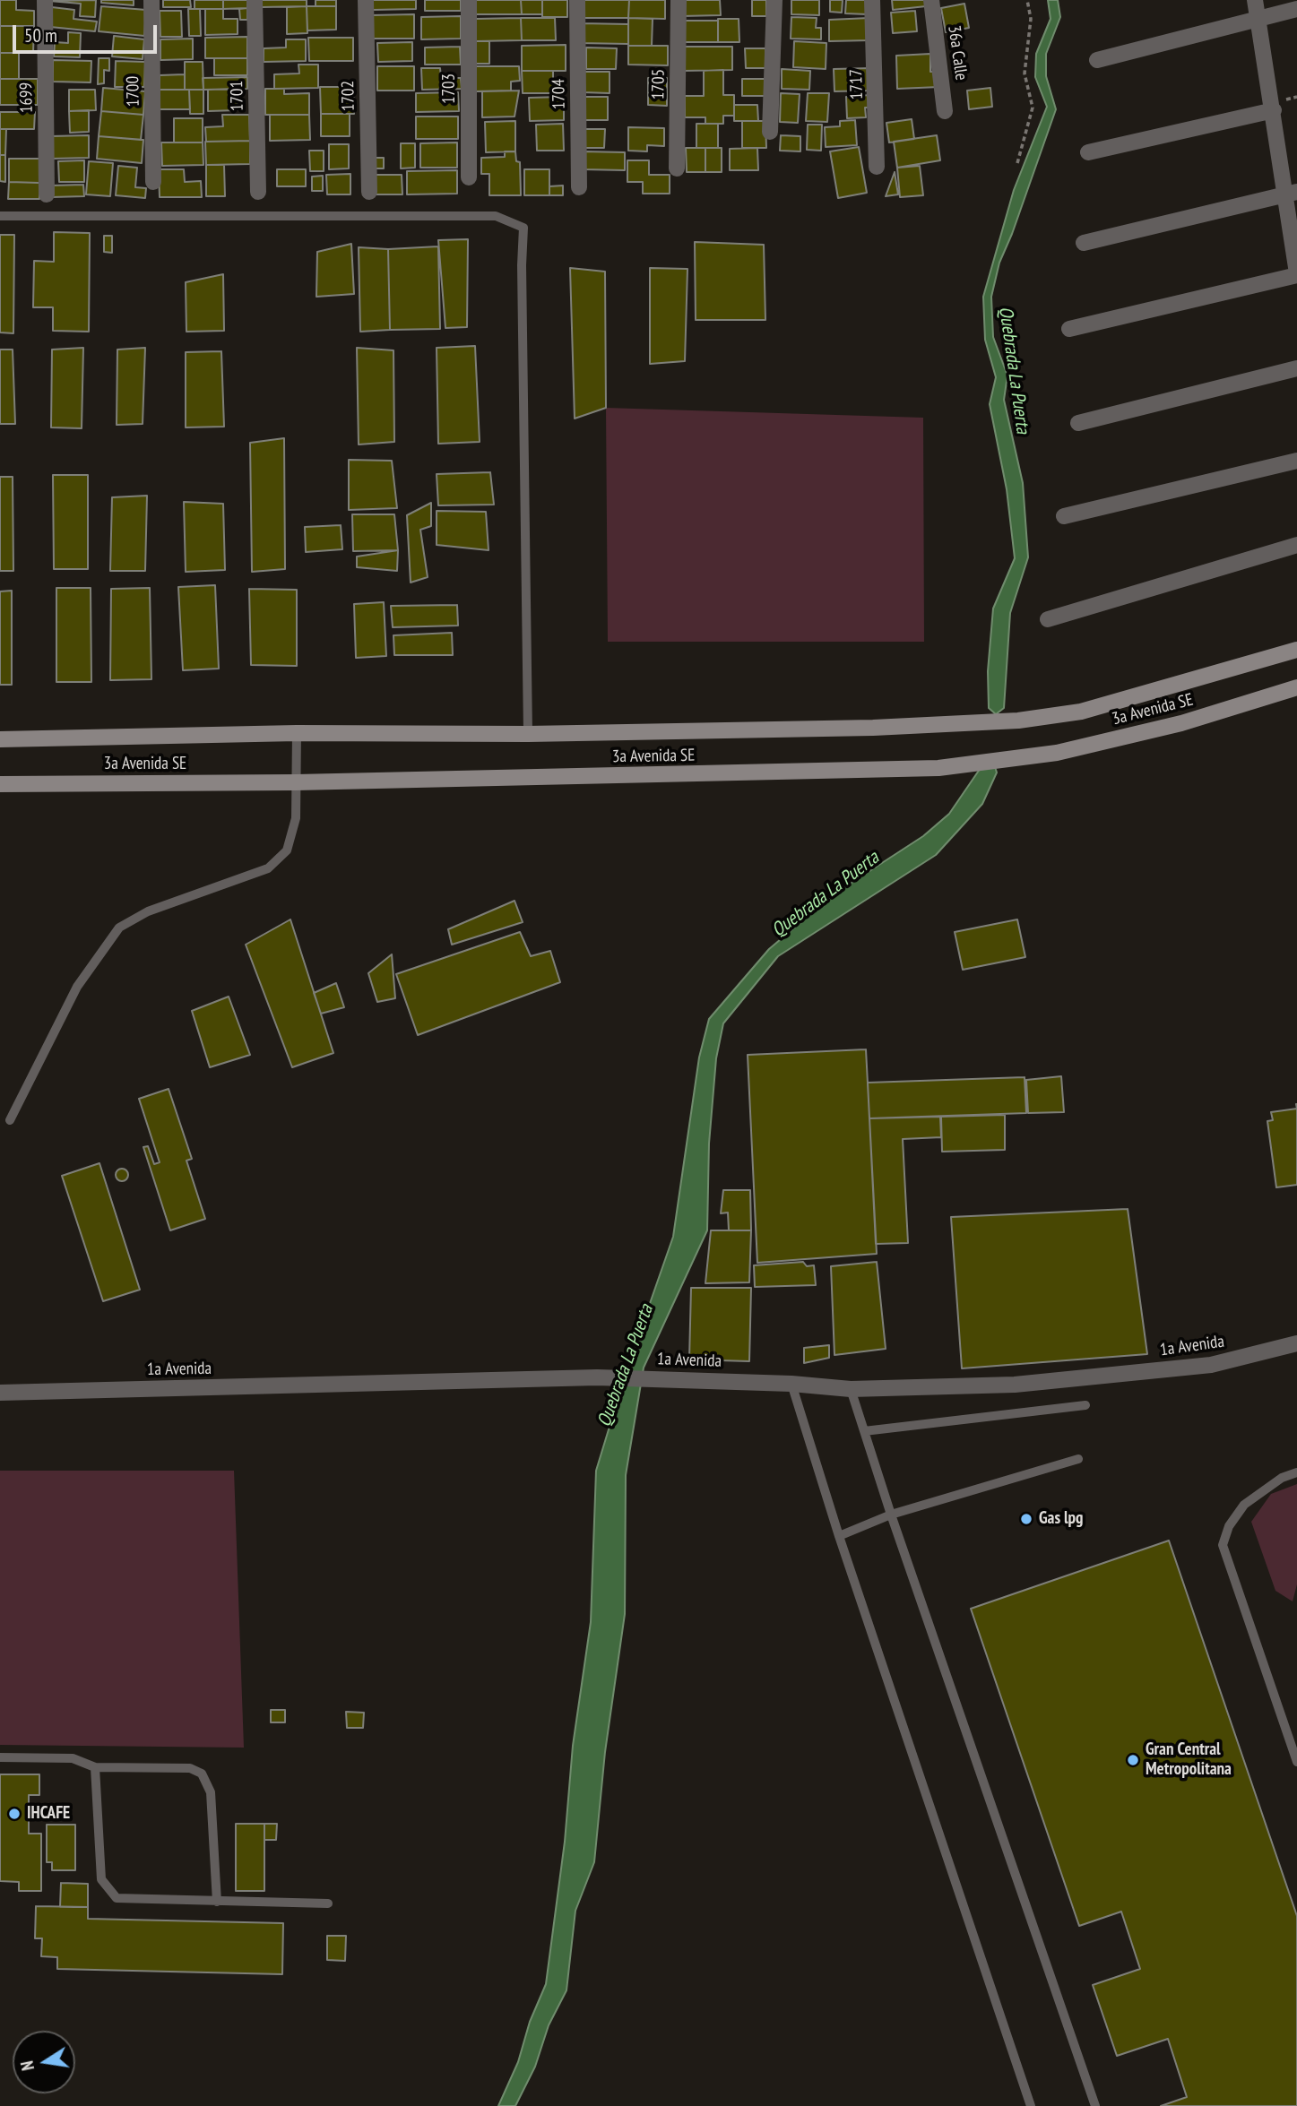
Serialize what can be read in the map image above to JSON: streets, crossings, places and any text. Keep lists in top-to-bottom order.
{
  "streets": {
    "street": [
      "36a Calle",
      "1705",
      "1717",
      "1703",
      "1700",
      "1704",
      "1701",
      "1702",
      "1699",
      "3a Avenida SE",
      "1a Avenida"
    ]
  },
  "water": ["Quebrada La Puerta"],
  "places": ["Gas lpg", "Gran Central Metropolitana", "IHCAFE"],
  "scale_bar": "50 m",
  "north": "left"
}
